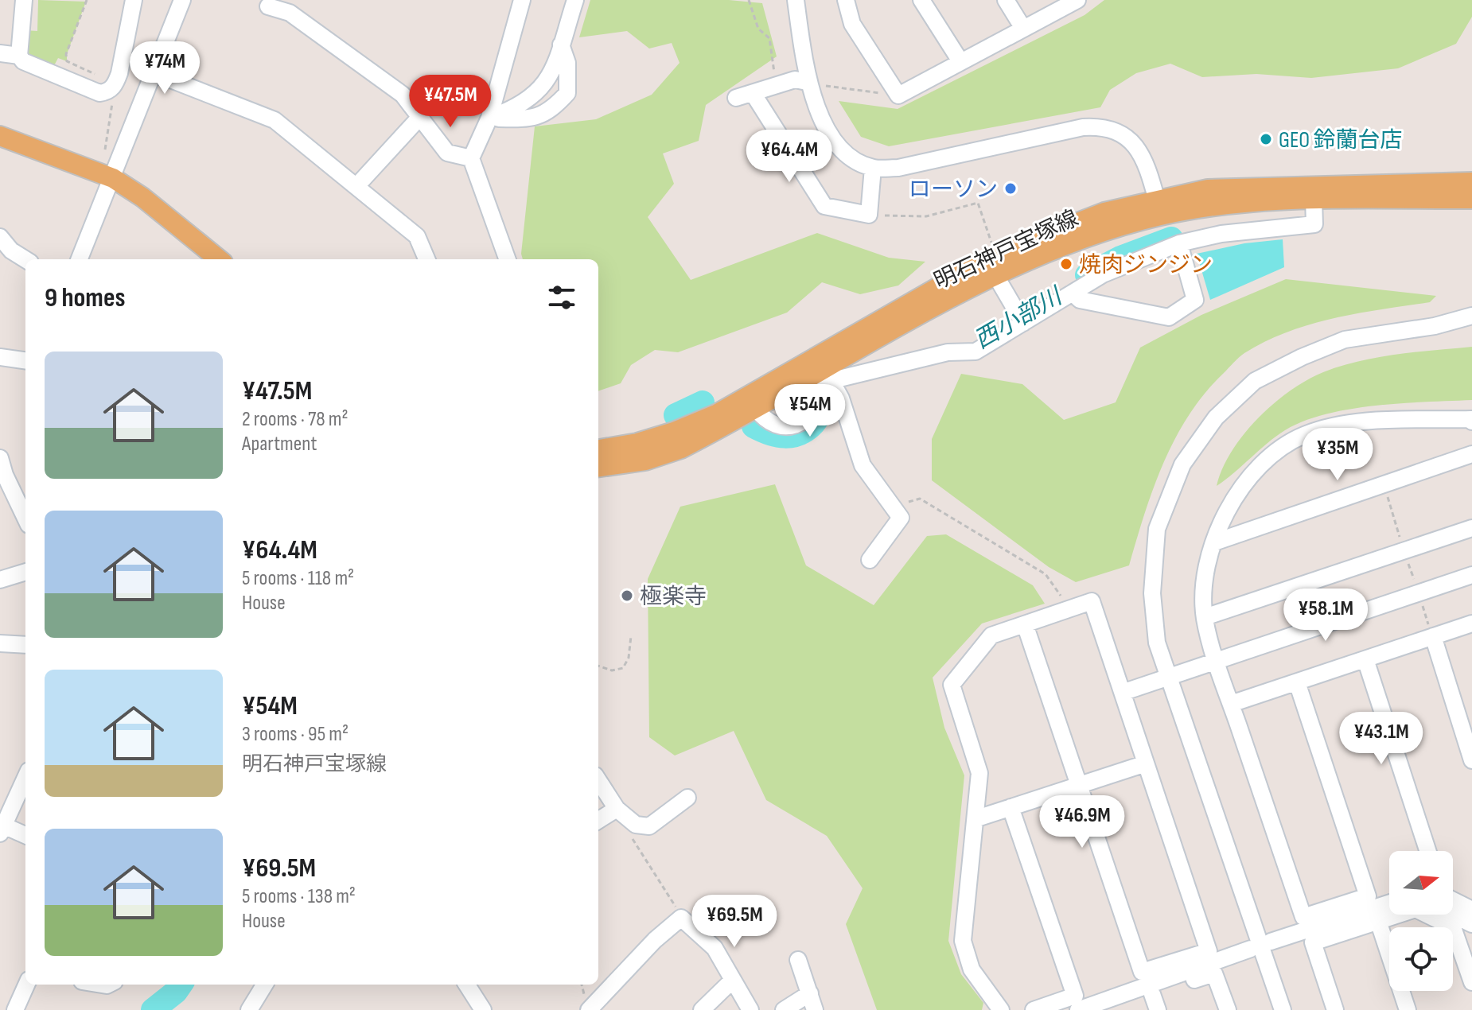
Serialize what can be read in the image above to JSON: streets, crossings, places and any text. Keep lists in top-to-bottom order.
{
  "streets": {
    "main road": ["明石神戸宝塚線"]
  },
  "water": ["西小部川"],
  "places": [
    "GEO 鈴蘭台店",
    "ローソン",
    "焼肉ジンジン",
    "極楽寺"
  ],
  "north": "right",
  "page": {
    "price": [
      "¥74M",
      "¥47.5M",
      "¥64.4M",
      "¥54M",
      "¥35M",
      "¥58.1M",
      "¥43.1M",
      "¥46.9M",
      "¥69.5M"
    ],
    "heading": "9 homes",
    "list": [
      {
        "name": "¥47.5M",
        "note": "2 rooms · 78 m² · Apartment"
      },
      {
        "name": "¥64.4M",
        "note": "5 rooms · 118 m² · House"
      },
      {
        "name": "¥54M",
        "note": "3 rooms · 95 m² · 明石神戸宝塚線"
      },
      {
        "name": "¥69.5M",
        "note": "5 rooms · 138 m² · House"
      }
    ]
  }
}
